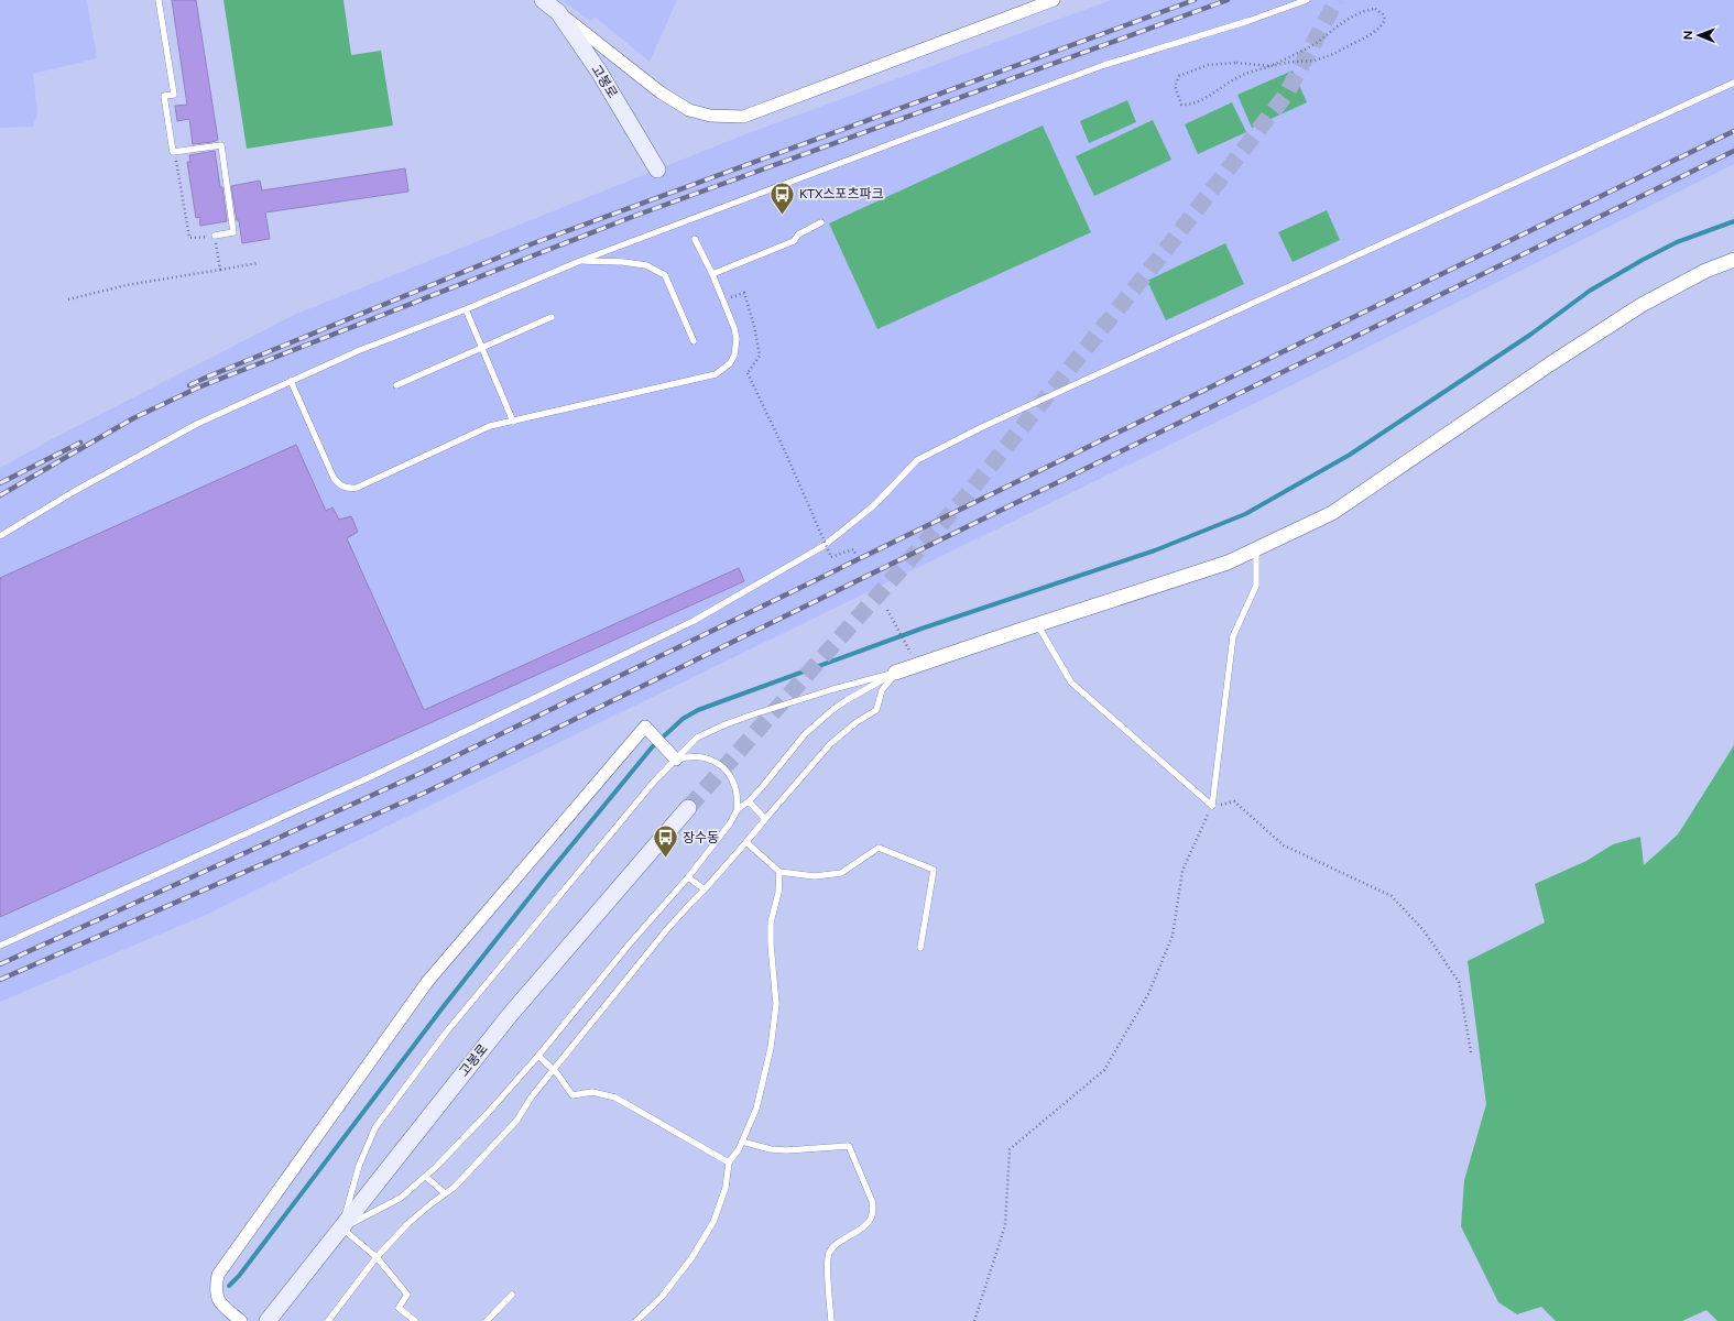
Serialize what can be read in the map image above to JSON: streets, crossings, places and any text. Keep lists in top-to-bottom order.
{
  "streets": {
    "main road": ["고봉로"]
  },
  "places": {
    "bus stop": ["KTX스포츠파크", "장수동"]
  },
  "north": "left"
}
